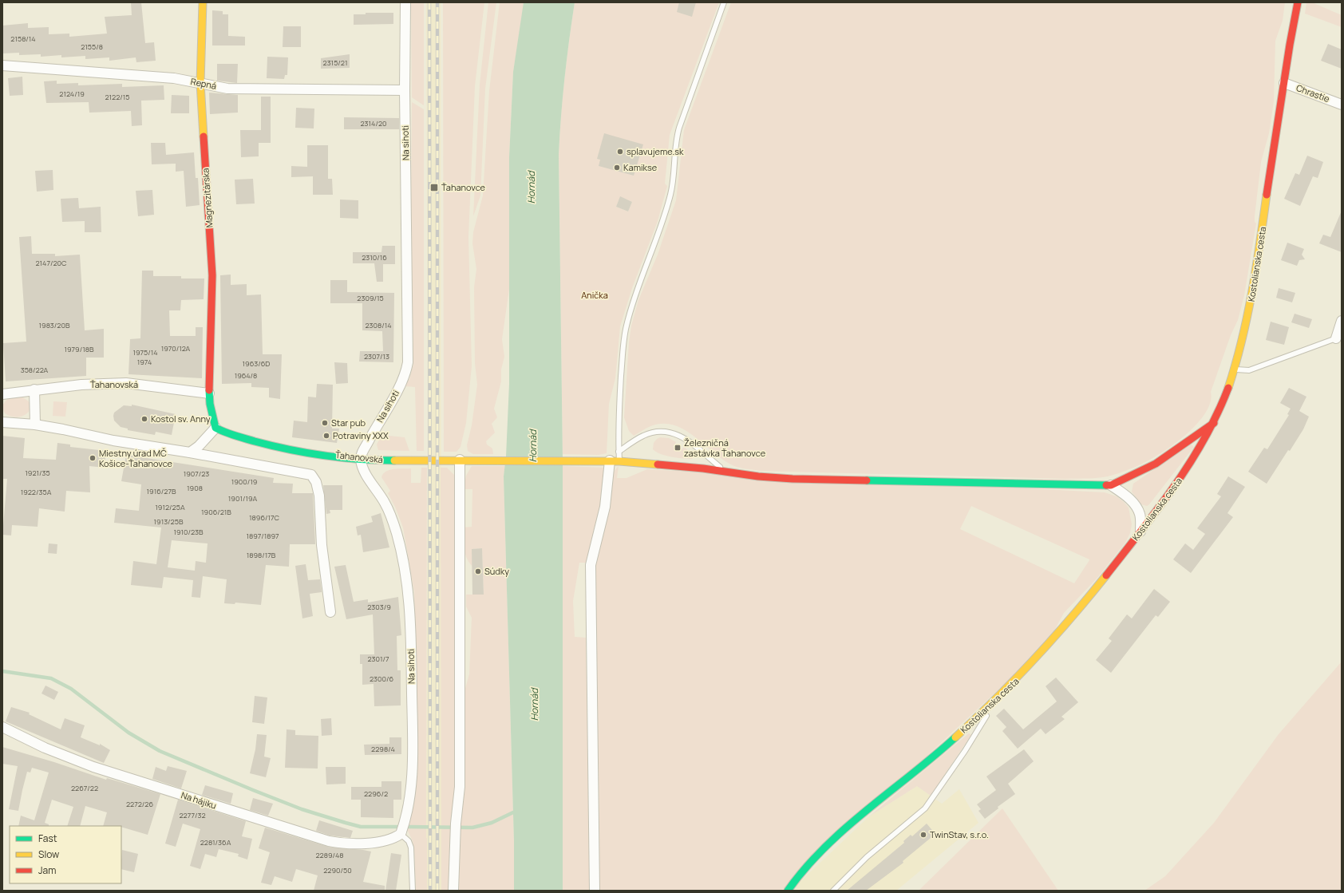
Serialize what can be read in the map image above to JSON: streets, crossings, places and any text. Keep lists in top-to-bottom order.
{
  "streets": {
    "street": [
      "Repná",
      "Chrastie",
      "Na sihoti",
      "Magnezitárska",
      "Kostolianska cesta",
      "Ťahanovská",
      "Na hájiku"
    ]
  },
  "crossings": [
    ["Repná", "Na sihoti"],
    ["Repná", "Magnezitárska"],
    ["Chrastie", "Kostolianska cesta"],
    ["Na sihoti", "Ťahanovská"],
    ["Na sihoti", "Na hájiku"],
    ["Magnezitárska", "Ťahanovská"]
  ],
  "water": ["Hornád"],
  "parks": ["Anička"],
  "places": {
    "other": [
      "splavujeme.sk",
      "Kamikse",
      "Kostol sv. Anny",
      "Star pub",
      "Potraviny XXX",
      "Miestny úrad MČ Košice-Ťahanovce",
      "Súdky",
      "TwinStav, s.r.o."
    ],
    "transit": ["Ťahanovce", "Železničná zastávka Ťahanovce"]
  },
  "house_numbers": [
    "2158/14",
    "2155/8",
    "2315/21",
    "2124/19",
    "2122/15",
    "2314/20",
    "2310/16",
    "2147/20C",
    "2309/15",
    "1983/20B",
    "2308/14",
    "1970/12A",
    "1979/18B",
    "1975/14",
    "2307/13",
    "1974",
    "1963/6D",
    "358/22A",
    "1964/8",
    "1921/35",
    "1907/23",
    "1900/19",
    "1908",
    "1916/27B",
    "1922/35A",
    "1901/19A",
    "1912/25A",
    "1906/21B",
    "1896/17C",
    "1913/25B",
    "1910/23B",
    "1897/1897",
    "1898/17B",
    "2303/9",
    "2301/7",
    "2300/6",
    "2298/4",
    "2267/22",
    "2296/2",
    "2272/26",
    "2277/32",
    "2281/36A",
    "2289/48",
    "2290/50"
  ],
  "legend": ["Fast", "Slow", "Jam"]
}
